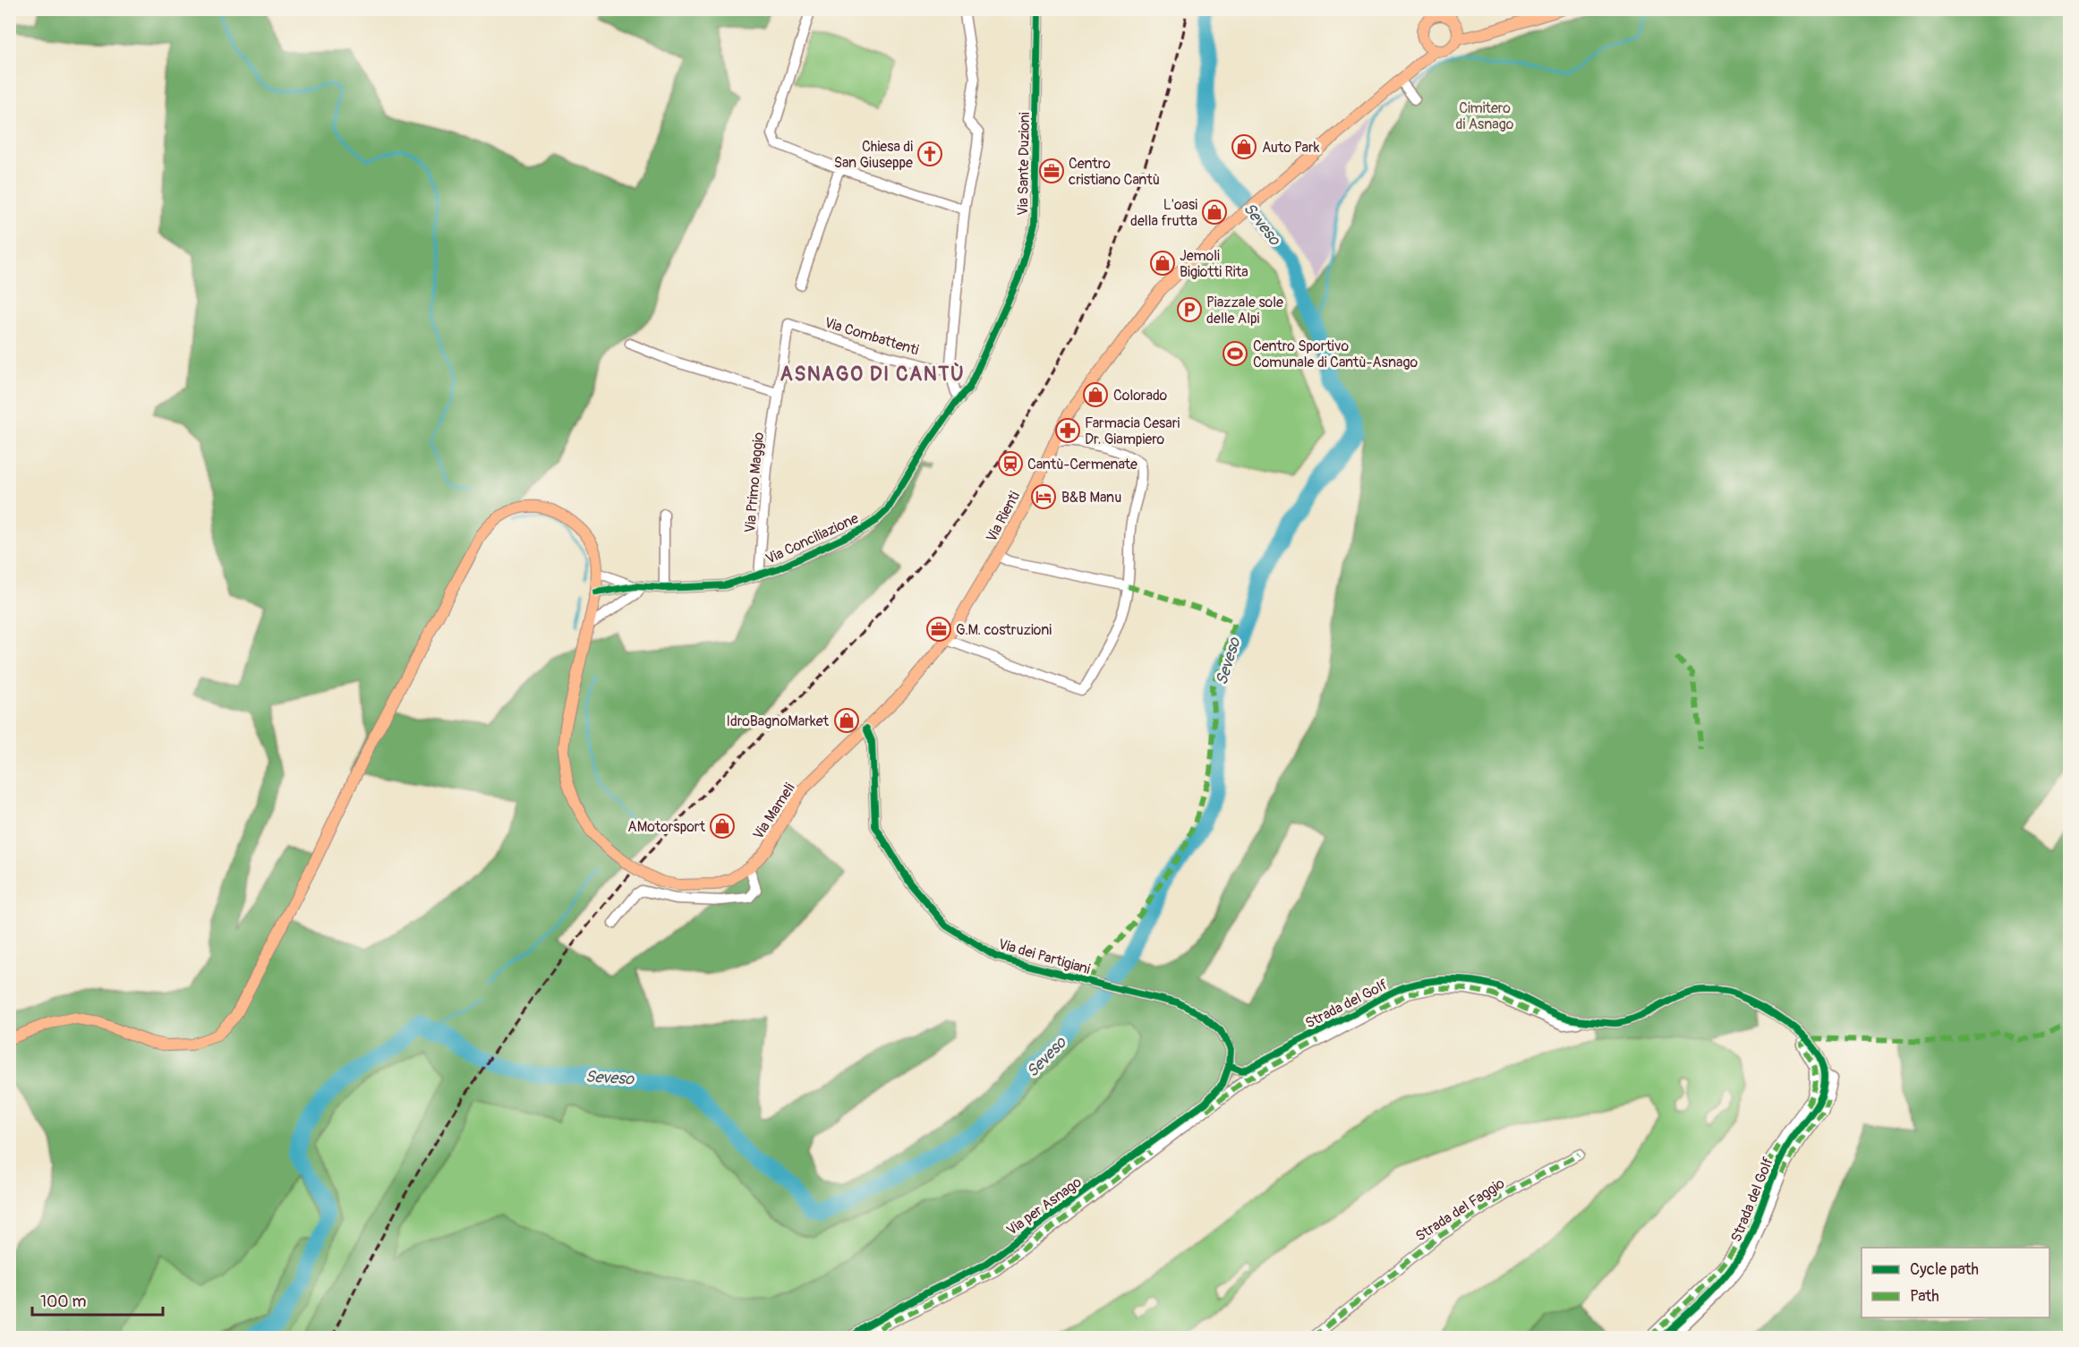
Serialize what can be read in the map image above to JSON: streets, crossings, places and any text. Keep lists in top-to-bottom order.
{
  "streets": {
    "main road": ["Via Rienti", "Via Mameli"],
    "street": [
      "Via Sante Duzioni",
      "Via Combattenti",
      "Via Primo Maggio",
      "Via Conciliazione",
      "Via dei Partigiani",
      "Strada del Golf",
      "Via per Asnago",
      "Strada del Faggio"
    ]
  },
  "crossings": [
    ["Via Sante Duzioni", "Via Conciliazione"],
    ["Via Combattenti", "Via Primo Maggio"],
    ["Via Primo Maggio", "Via Conciliazione"],
    ["Via Rienti", "Via Mameli"],
    ["Via Rienti", "Via dei Partigiani"],
    ["Via Mameli", "Via dei Partigiani"],
    ["Via dei Partigiani", "Strada del Golf"],
    ["Via dei Partigiani", "Via per Asnago"],
    ["Strada del Golf", "Via per Asnago"]
  ],
  "districts": ["ASNAGO DI CANTÙ"],
  "water": ["Seveso"],
  "parks": ["Cimitero di Asnago"],
  "places": {
    "shop": [
      "Auto Park",
      "L'oasi della frutta",
      "Jemoli Bigiotti Rita",
      "Colorado",
      "IdroBagnoMarket",
      "AMotorsport"
    ],
    "church": ["Chiesa di San Giuseppe"],
    "office": ["Centro cristiano Cantù", "G.M. costruzioni"],
    "parking": ["Piazzale sole delle Alpi"],
    "sports": ["Centro Sportivo Comunale di Cantù-Asnago"],
    "pharmacy": ["Farmacia Cesari Dr. Giampiero"],
    "station": ["Cantù-Cermenate"],
    "hotel": ["B&B Manu"]
  },
  "legend": ["Cycle path", "Path"],
  "scale_bar": "100 m"
}
